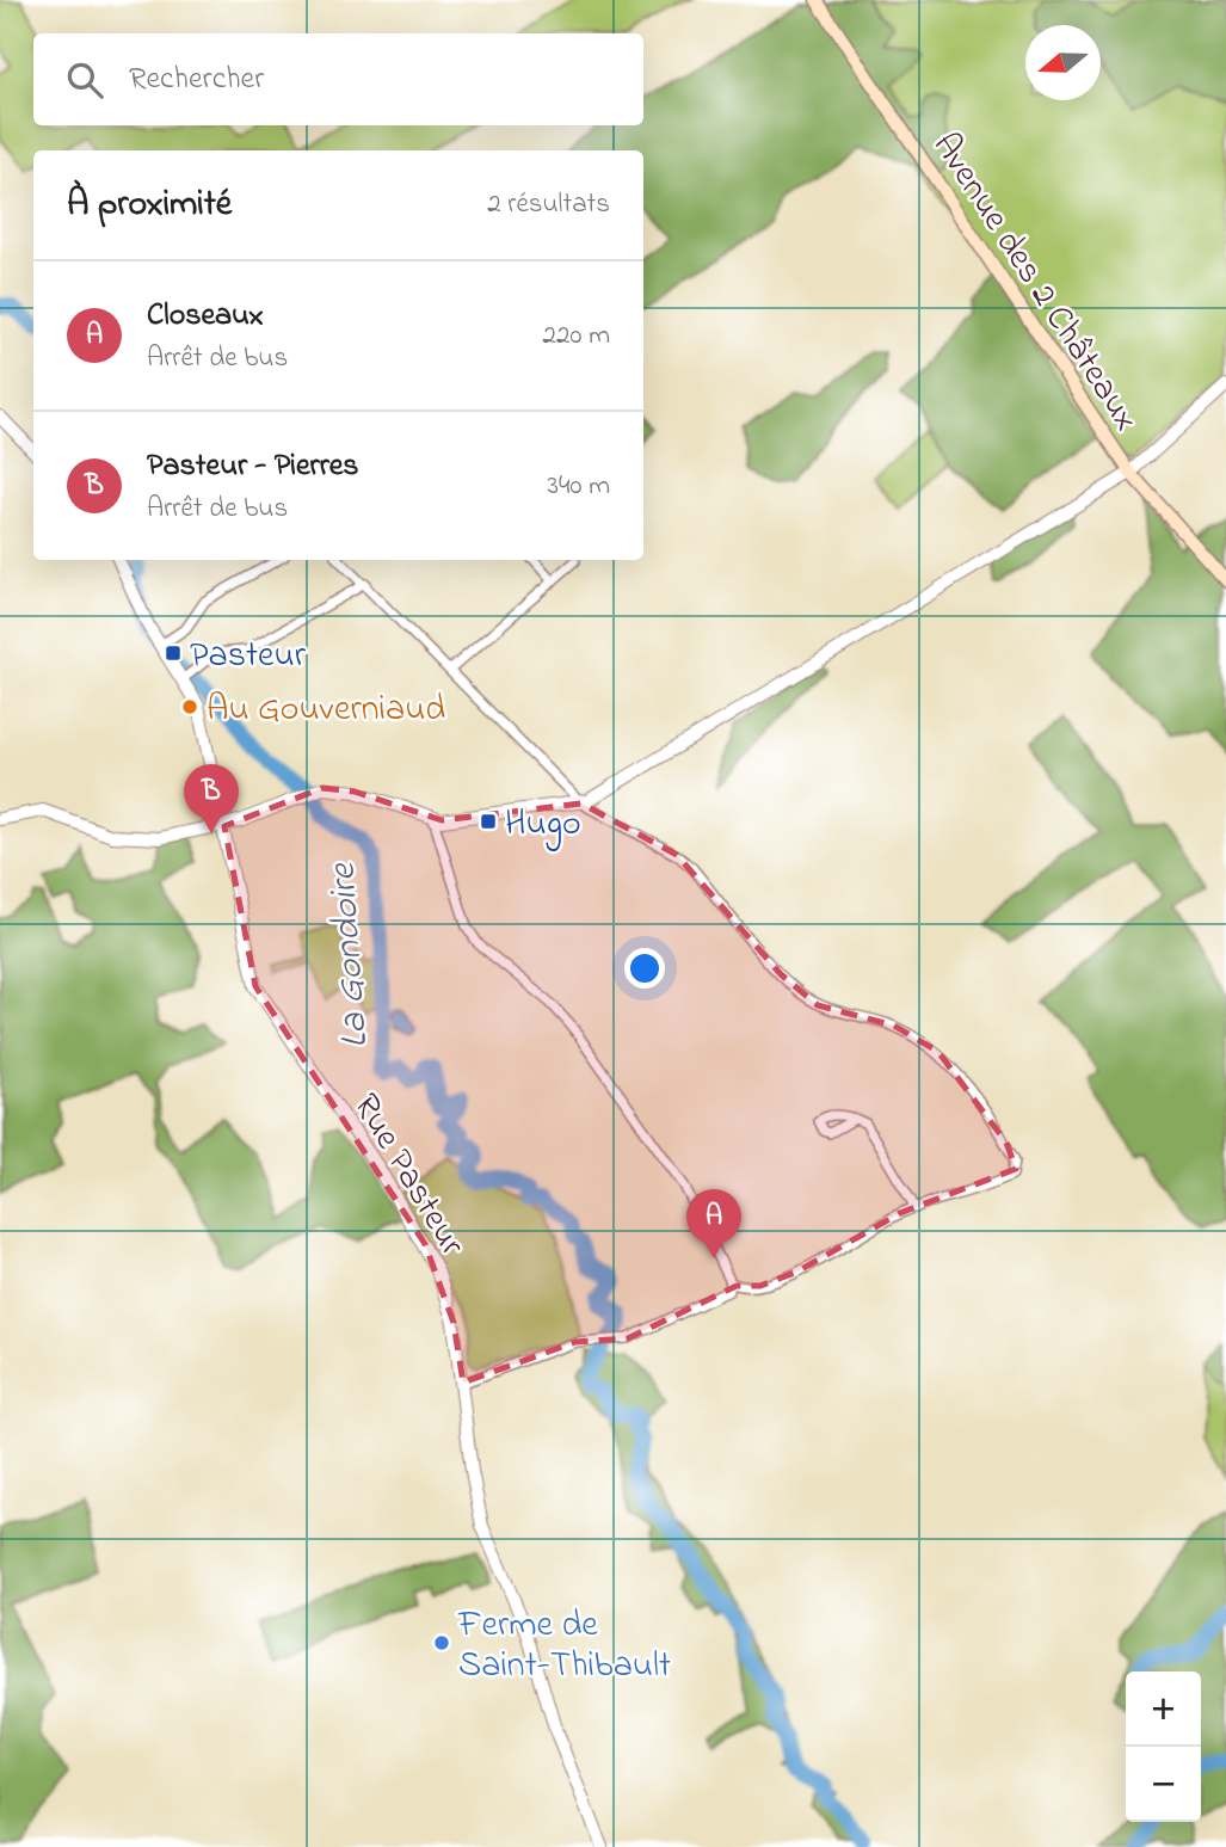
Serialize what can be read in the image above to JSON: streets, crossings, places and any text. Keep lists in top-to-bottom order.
{
  "streets": {
    "main road": ["Avenue des 2 Châteaux"],
    "street": ["Rue Pasteur"]
  },
  "water": ["La Gondoire"],
  "places": {
    "transit": ["Pasteur", "Hugo"],
    "other": ["Au Gouverniaud", "Ferme de Saint-Thibault"]
  },
  "north": "left",
  "page": {
    "search": "Rechercher",
    "heading": ["À proximité", "2 résultats"],
    "list": [
      {
        "mark": "A",
        "name": "Closeaux",
        "note": "Arrêt de bus",
        "value": "220 m"
      },
      {
        "mark": "B",
        "name": "Pasteur - Pierres",
        "note": "Arrêt de bus",
        "value": "340 m"
      }
    ],
    "pins": ["B", "A"],
    "map_buttons": ["+", "−"]
  }
}
